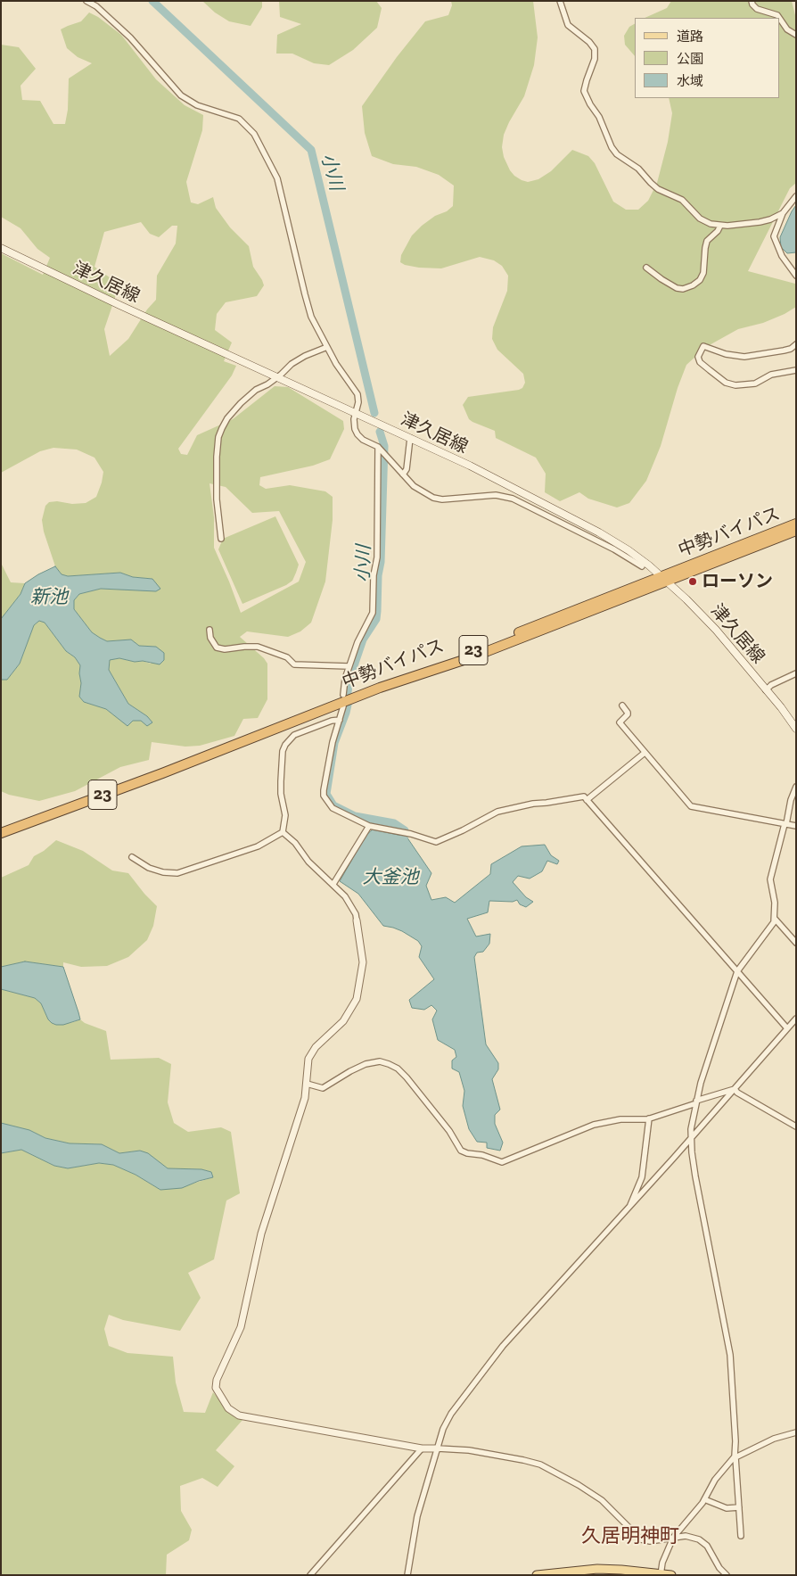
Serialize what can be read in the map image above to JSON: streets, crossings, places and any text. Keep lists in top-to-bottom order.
{
  "streets": {
    "highway": ["中勢バイパス", "23"],
    "main road": ["津久居線"]
  },
  "crossings": [
    ["津久居線", "中勢バイパス"]
  ],
  "districts": ["久居明神町"],
  "water": ["小川", "新池", "大釜池"],
  "places": ["ローソン"],
  "legend": ["道路", "公園", "水域"]
}
